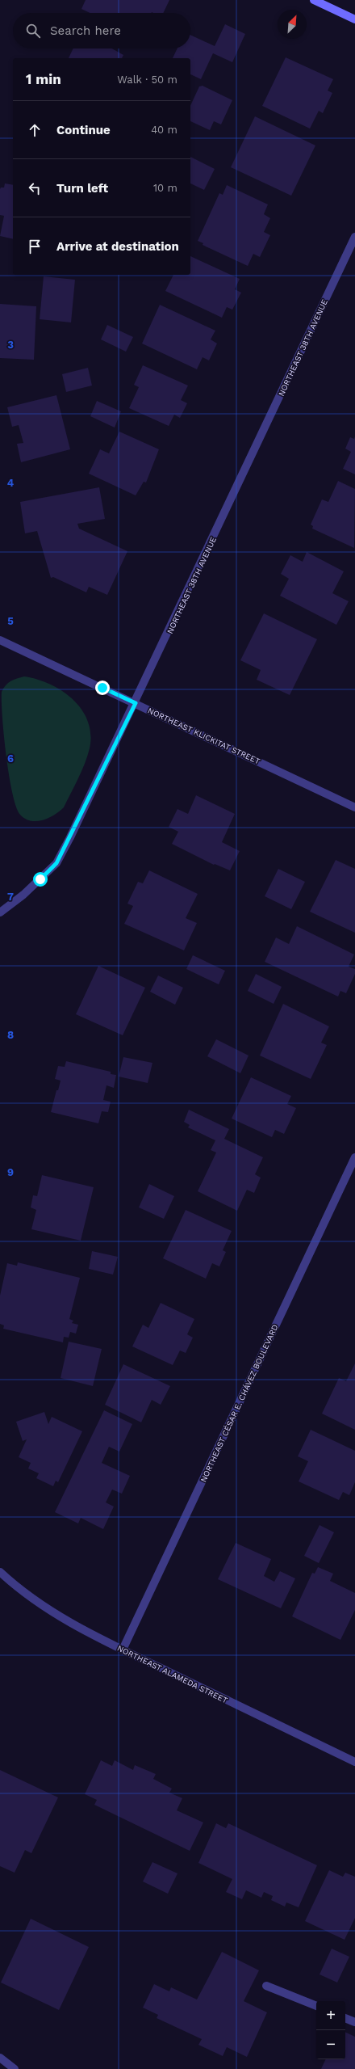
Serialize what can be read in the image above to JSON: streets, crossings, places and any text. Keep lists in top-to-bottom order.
{
  "streets": {
    "street": [
      "NORTHEAST 38TH AVENUE",
      "NORTHEAST KLICKITAT STREET",
      "NORTHEAST CÉSAR E. CHÁVEZ BOULEVARD",
      "NORTHEAST ALAMEDA STREET"
    ]
  },
  "crossings": [
    ["NORTHEAST 38TH AVENUE", "NORTHEAST KLICKITAT STREET"],
    ["NORTHEAST CÉSAR E. CHÁVEZ BOULEVARD", "NORTHEAST ALAMEDA STREET"]
  ],
  "north": "top right",
  "page": {
    "search": "Search here",
    "heading": ["1 min", "Walk · 50 m"],
    "list": [
      ["Continue", "40 m"],
      ["Turn left", "10 m"],
      "Arrive at destination"
    ],
    "map_buttons": ["+", "−"]
  },
  "grid": {
    "rows": [
      "3",
      "4",
      "5",
      "6",
      "7",
      "8",
      "9"
    ]
  }
}
